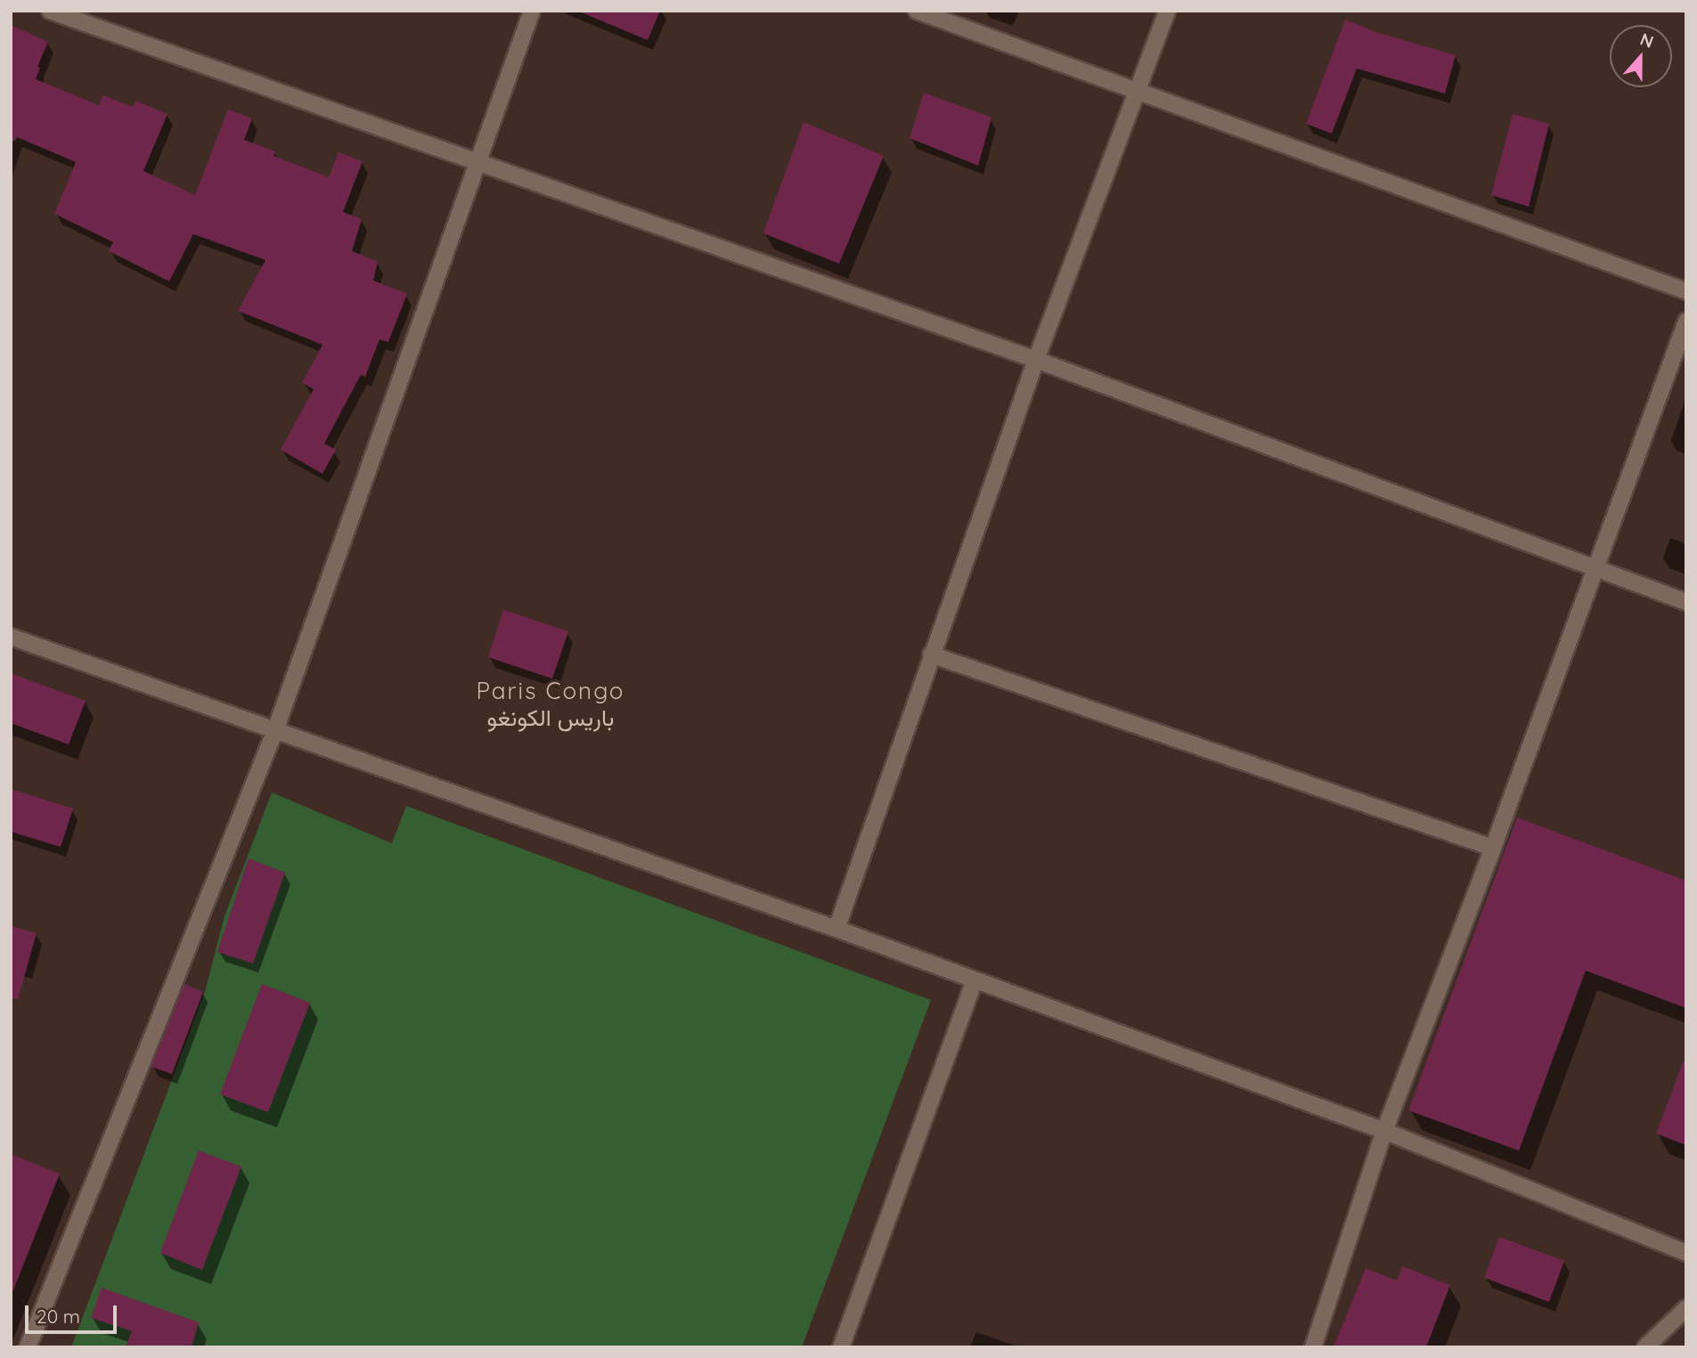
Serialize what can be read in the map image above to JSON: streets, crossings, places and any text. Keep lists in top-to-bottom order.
{
  "districts": ["Paris Congo باريس الكونغو"],
  "scale_bar": "20 m",
  "north": "top"
}
